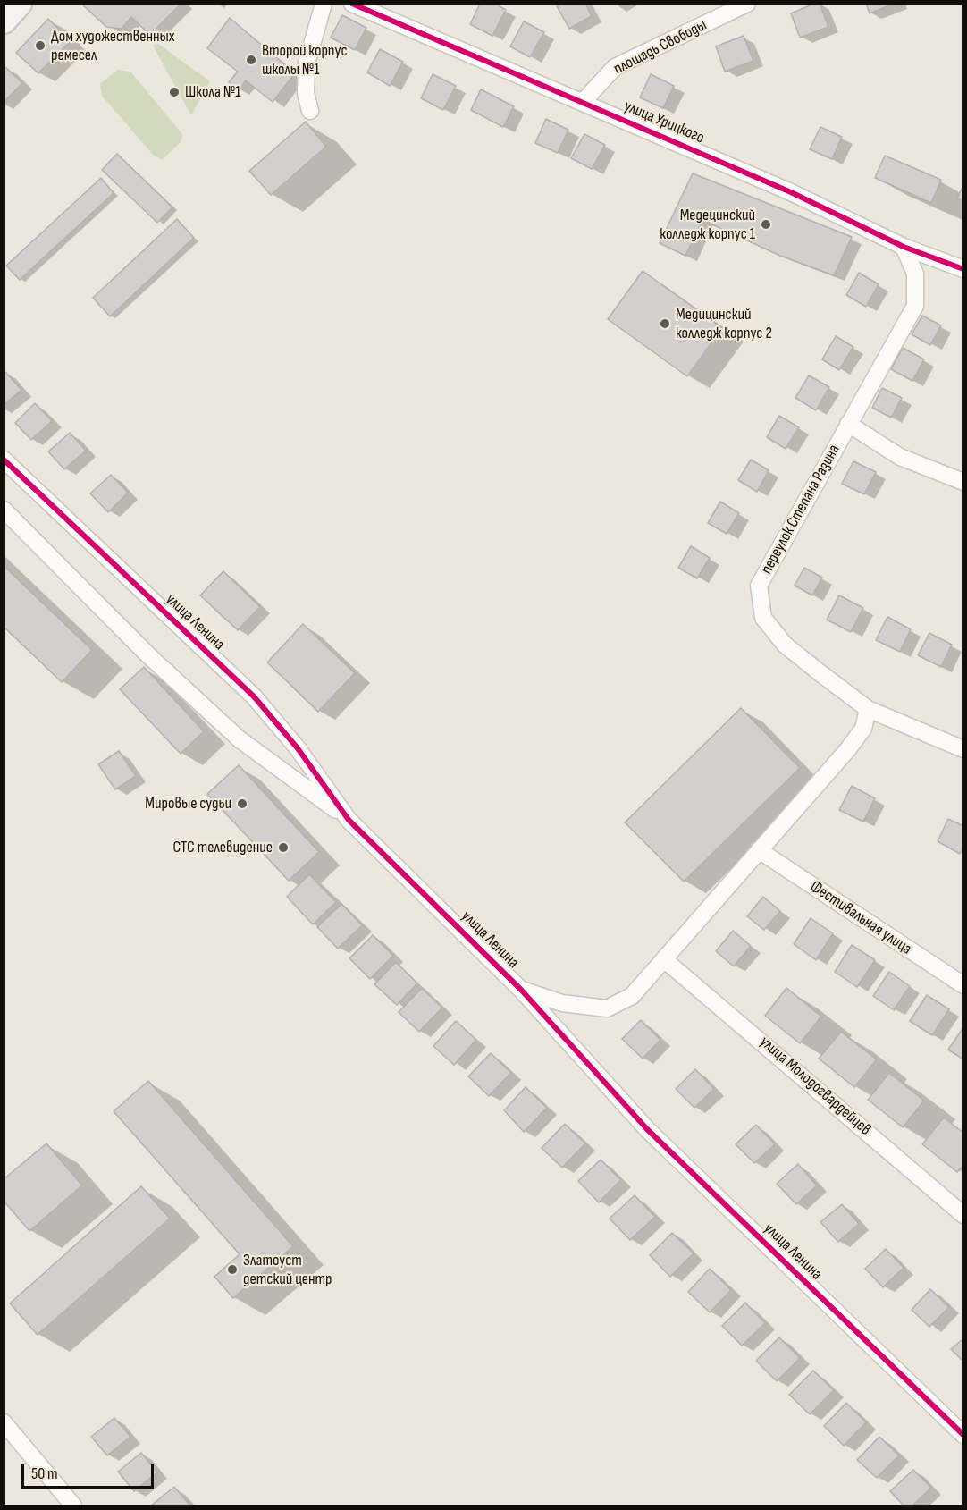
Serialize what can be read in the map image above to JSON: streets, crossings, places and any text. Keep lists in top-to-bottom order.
{
  "streets": {
    "street": [
      "площадь Свободы",
      "улица Урицкого",
      "переулок Степана Разина",
      "улица Ленина",
      "Фестивальная улица",
      "улица Молодогвардейцев"
    ]
  },
  "crossings": [
    ["площадь Свободы", "улица Урицкого"],
    ["улица Урицкого", "переулок Степана Разина"]
  ],
  "places": [
    "Дом художественных ремесел",
    "Второй корпус школы №1",
    "Школа №1",
    "Медецинский колледж корпус 1",
    "Медицинский колледж корпус 2",
    "Мировые судьи",
    "СТС телевидение",
    "Златоуст детский центр"
  ],
  "scale_bar": "50 m"
}
